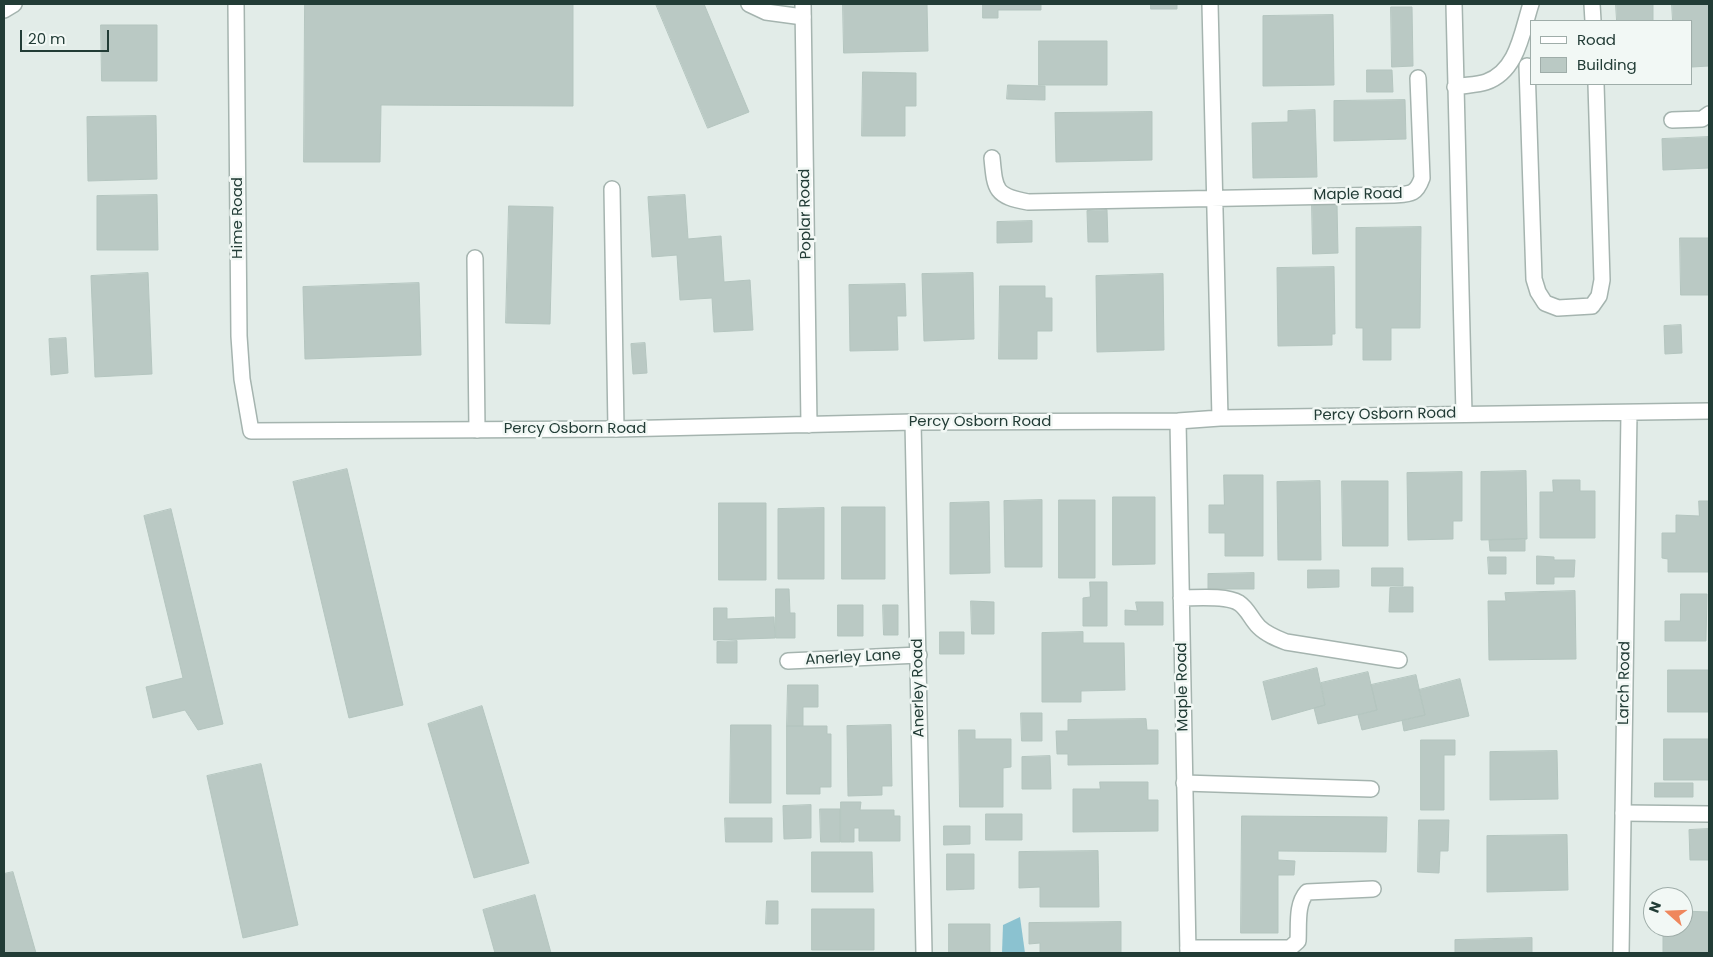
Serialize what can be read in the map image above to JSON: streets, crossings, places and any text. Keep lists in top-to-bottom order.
{
  "streets": {
    "street": [
      "Maple Road",
      "Poplar Road",
      "Hime Road",
      "Percy Osborn Road",
      "Anerley Lane",
      "Larch Road",
      "Anerley Road"
    ]
  },
  "crossings": [
    ["Maple Road", "Percy Osborn Road"],
    ["Poplar Road", "Percy Osborn Road"],
    ["Hime Road", "Percy Osborn Road"],
    ["Percy Osborn Road", "Larch Road"],
    ["Percy Osborn Road", "Anerley Road"],
    ["Anerley Lane", "Anerley Road"]
  ],
  "legend": ["Road", "Building"],
  "scale_bar": "20 m",
  "north": "left"
}
